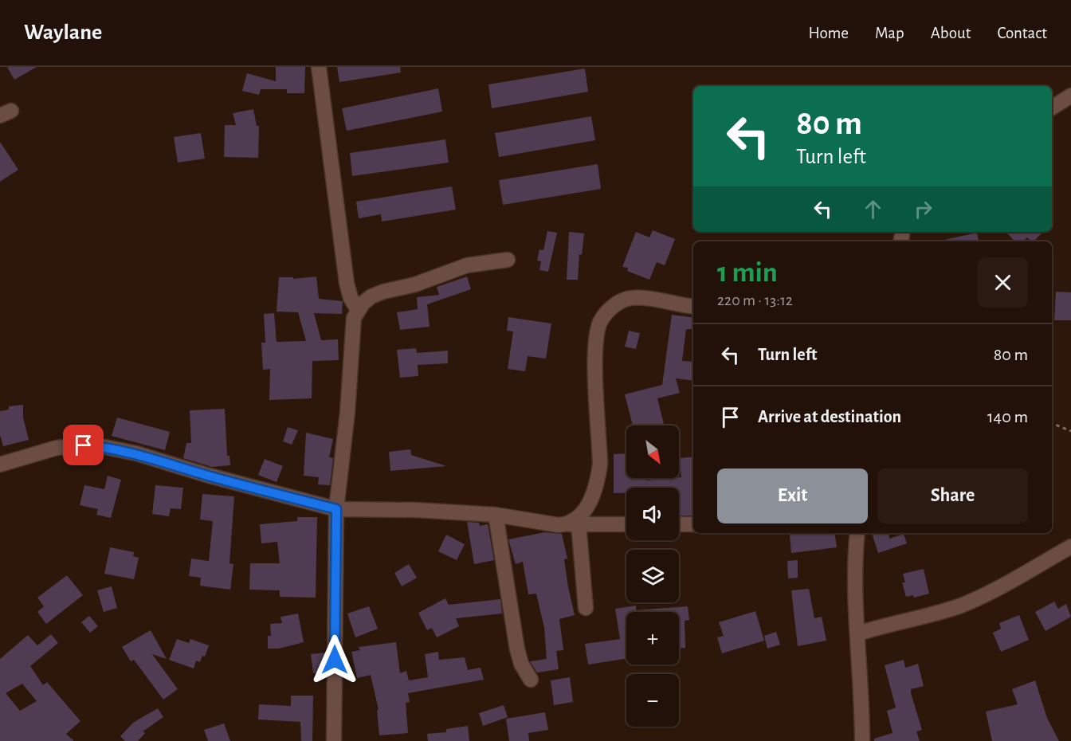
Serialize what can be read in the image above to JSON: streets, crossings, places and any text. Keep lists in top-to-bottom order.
{
  "north": "bottom right",
  "page": {
    "header": "Waylane",
    "nav": [
      "Home",
      "Map",
      "About",
      "Contact"
    ],
    "turn": ["80 m", "Turn left"],
    "heading": ["1 min", "220 m · 13:12"],
    "list": [
      {
        "name": "Turn left",
        "value": "80 m"
      },
      {
        "name": "Arrive at destination",
        "value": "140 m"
      }
    ],
    "map_buttons": ["+", "−"],
    "buttons": ["Exit", "Share"]
  }
}
